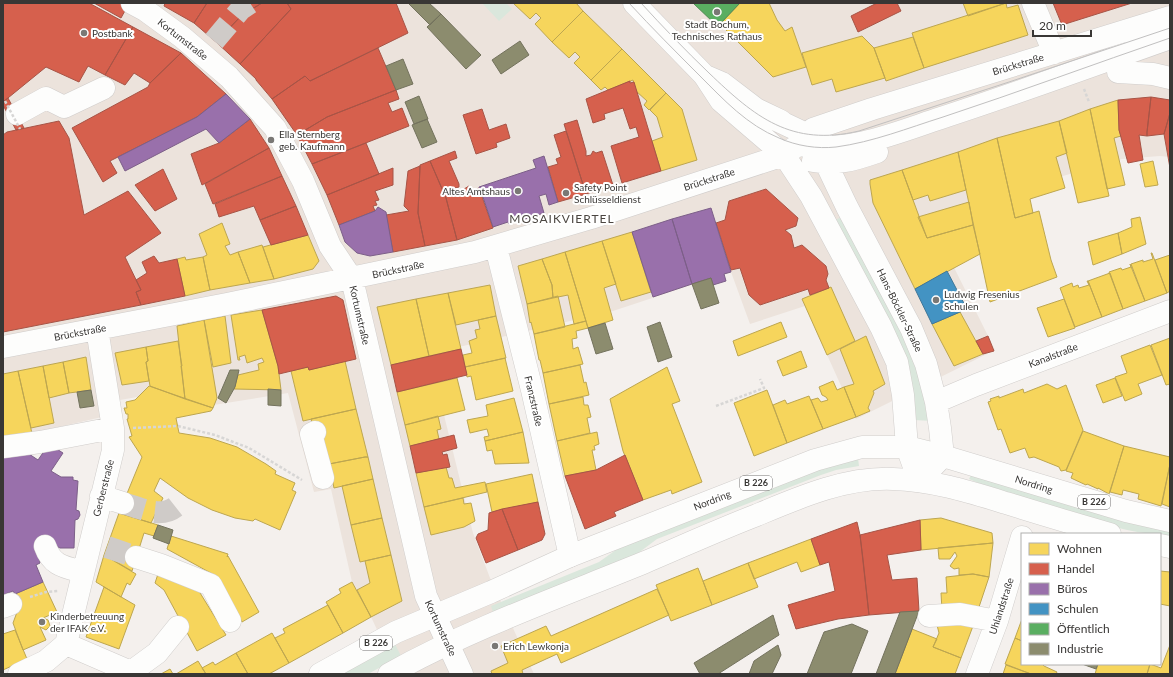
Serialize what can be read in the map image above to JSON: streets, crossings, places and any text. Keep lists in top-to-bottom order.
{
  "streets": {
    "street": [
      "Kortumstraße",
      "Brückstraße",
      "Hans-Böckler-Straße",
      "Kanalstraße",
      "Franzstraße",
      "B 226",
      "Nordring",
      "Gerberstraße",
      "Uhlandstraße"
    ]
  },
  "crossings": [
    ["Kortumstraße", "Brückstraße"],
    ["Kortumstraße", "Nordring"],
    ["Brückstraße", "Hans-Böckler-Straße"],
    ["Brückstraße", "Franzstraße"],
    ["Brückstraße", "Gerberstraße"],
    ["Hans-Böckler-Straße", "Kanalstraße"],
    ["Hans-Böckler-Straße", "Nordring"],
    ["Franzstraße", "Nordring"]
  ],
  "districts": ["MOSAIKVIERTEL"],
  "places": [
    "Stadt Bochum, Technisches Rathaus",
    "Postbank",
    "Ella Sternberg geb. Kaufmann",
    "Altes Amtshaus",
    "Safety Point Schlüsseldienst",
    "Ludwig Fresenius Schulen",
    "Kinderbetreuung der IFAK e.V.",
    "Erich Lewkonja"
  ],
  "legend": [
    "Wohnen",
    "Handel",
    "Büros",
    "Schulen",
    "Öffentlich",
    "Industrie"
  ],
  "scale_bar": "20 m"
}
